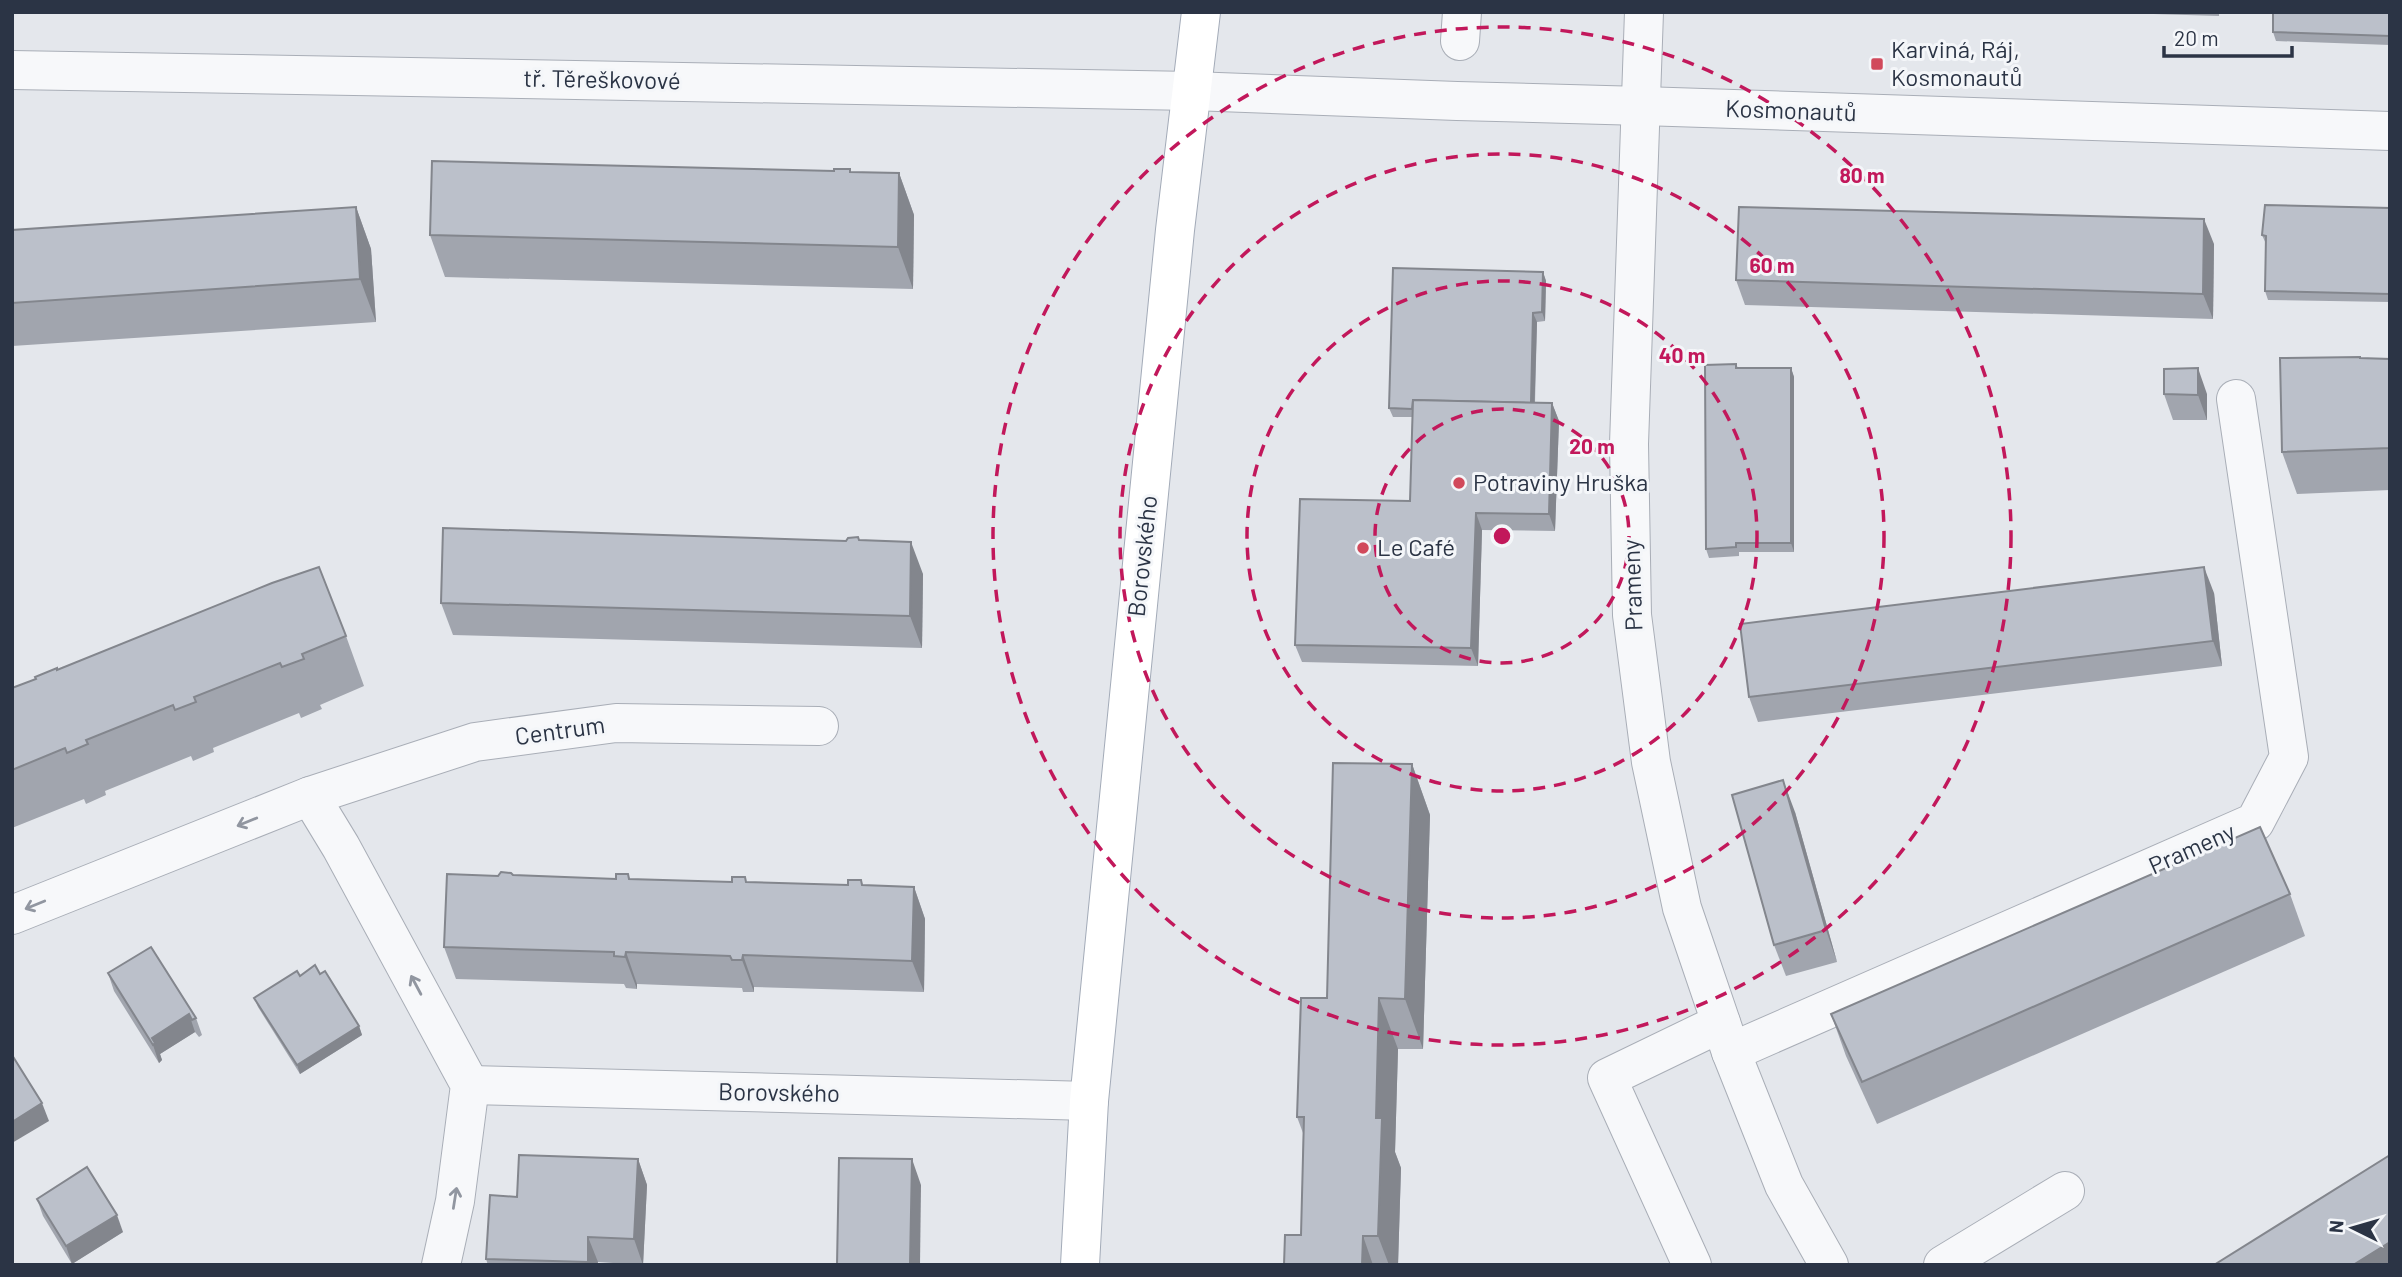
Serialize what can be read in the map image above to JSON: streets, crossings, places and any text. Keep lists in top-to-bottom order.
{
  "streets": {
    "main road": ["Borovského"],
    "street": [
      "tř. Těreškovové",
      "Kosmonautů",
      "Prameny",
      "Centrum"
    ]
  },
  "crossings": [
    ["tř. Těreškovové", "Kosmonautů"],
    ["tř. Těreškovové", "Borovského"],
    ["Kosmonautů", "Borovského"],
    ["Kosmonautů", "Prameny"]
  ],
  "one_way": ["Centrum"],
  "places": {
    "transit": ["Karviná, Ráj, Kosmonautů"],
    "other": ["Potraviny Hruška", "Le Café"]
  },
  "scale_bar": "20 m",
  "north": "left",
  "rings": [
    "80 m",
    "60 m",
    "40 m",
    "20 m"
  ]
}
